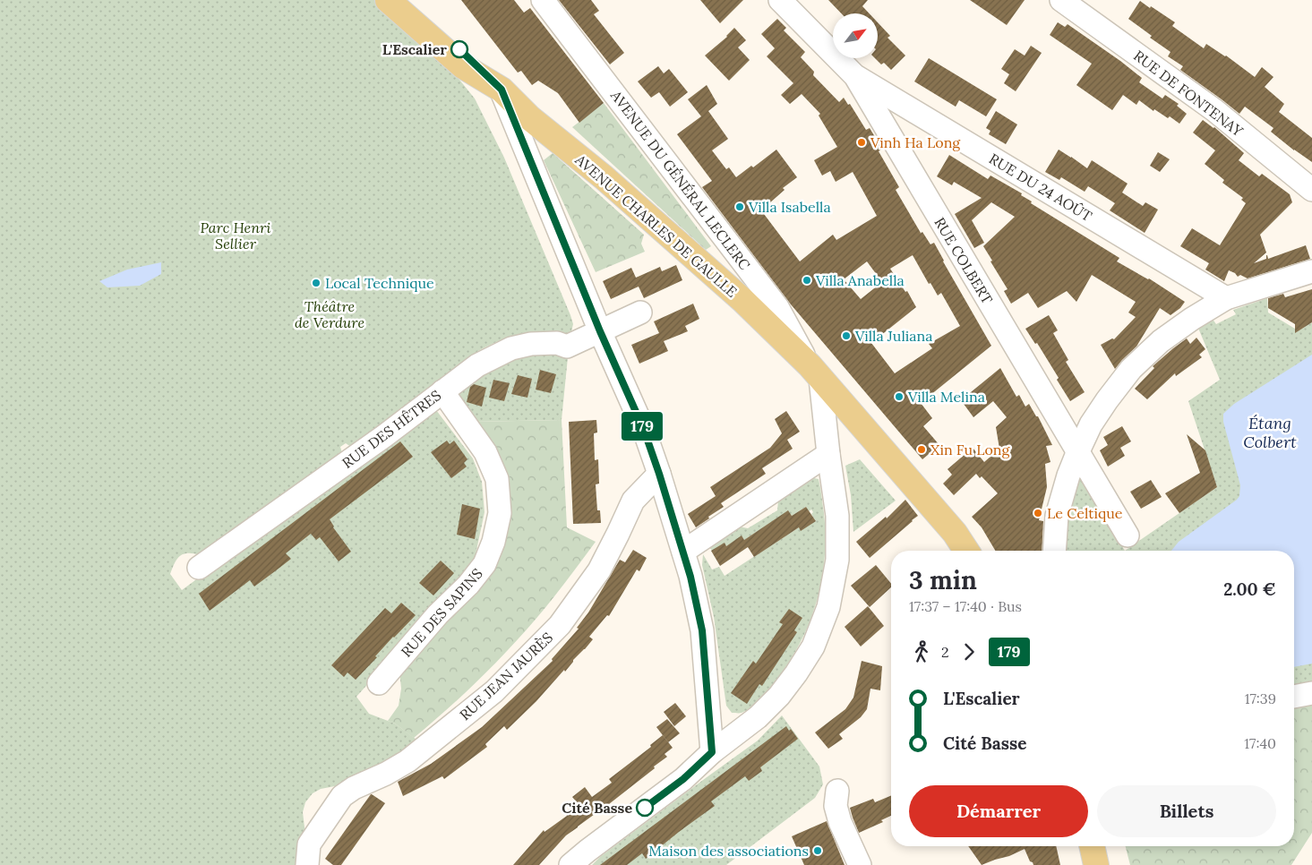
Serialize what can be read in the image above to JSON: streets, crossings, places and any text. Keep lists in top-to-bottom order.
{
  "streets": {
    "main road": ["AVENUE CHARLES DE GAULLE"],
    "street": [
      "RUE DE FONTENAY",
      "AVENUE DU GÉNÉRAL LECLERC",
      "RUE DU 24 AOÛT",
      "RUE COLBERT",
      "RUE DES HÊTRES",
      "RUE DES SAPINS",
      "RUE JEAN JAURÈS"
    ]
  },
  "crossings": [
    ["AVENUE DU GÉNÉRAL LECLERC", "AVENUE CHARLES DE GAULLE"],
    ["RUE DU 24 AOÛT", "RUE COLBERT"],
    ["RUE DES HÊTRES", "RUE DES SAPINS"]
  ],
  "water": ["Étang Colbert"],
  "parks": ["Parc Henri Sellier", "Théâtre de Verdure"],
  "places": [
    "L'Escalier",
    "Vinh Ha Long",
    "Villa Isabella",
    "Villa Anabella",
    "Local Technique",
    "Villa Juliana",
    "Villa Melina",
    "Xin Fu Long",
    "Le Celtique",
    "Cité Basse",
    "Maison des associations"
  ],
  "lines": ["bus line 179"],
  "north": "top right",
  "page": {
    "on_map": "179",
    "heading": ["3 min", "17:37 – 17:40 · Bus", "2.00 €"],
    "legs": ["2", "179"],
    "list": [
      {
        "name": "L'Escalier",
        "value": "17:39"
      },
      {
        "name": "Cité Basse",
        "value": "17:40"
      }
    ],
    "buttons": ["Démarrer", "Billets"]
  }
}
